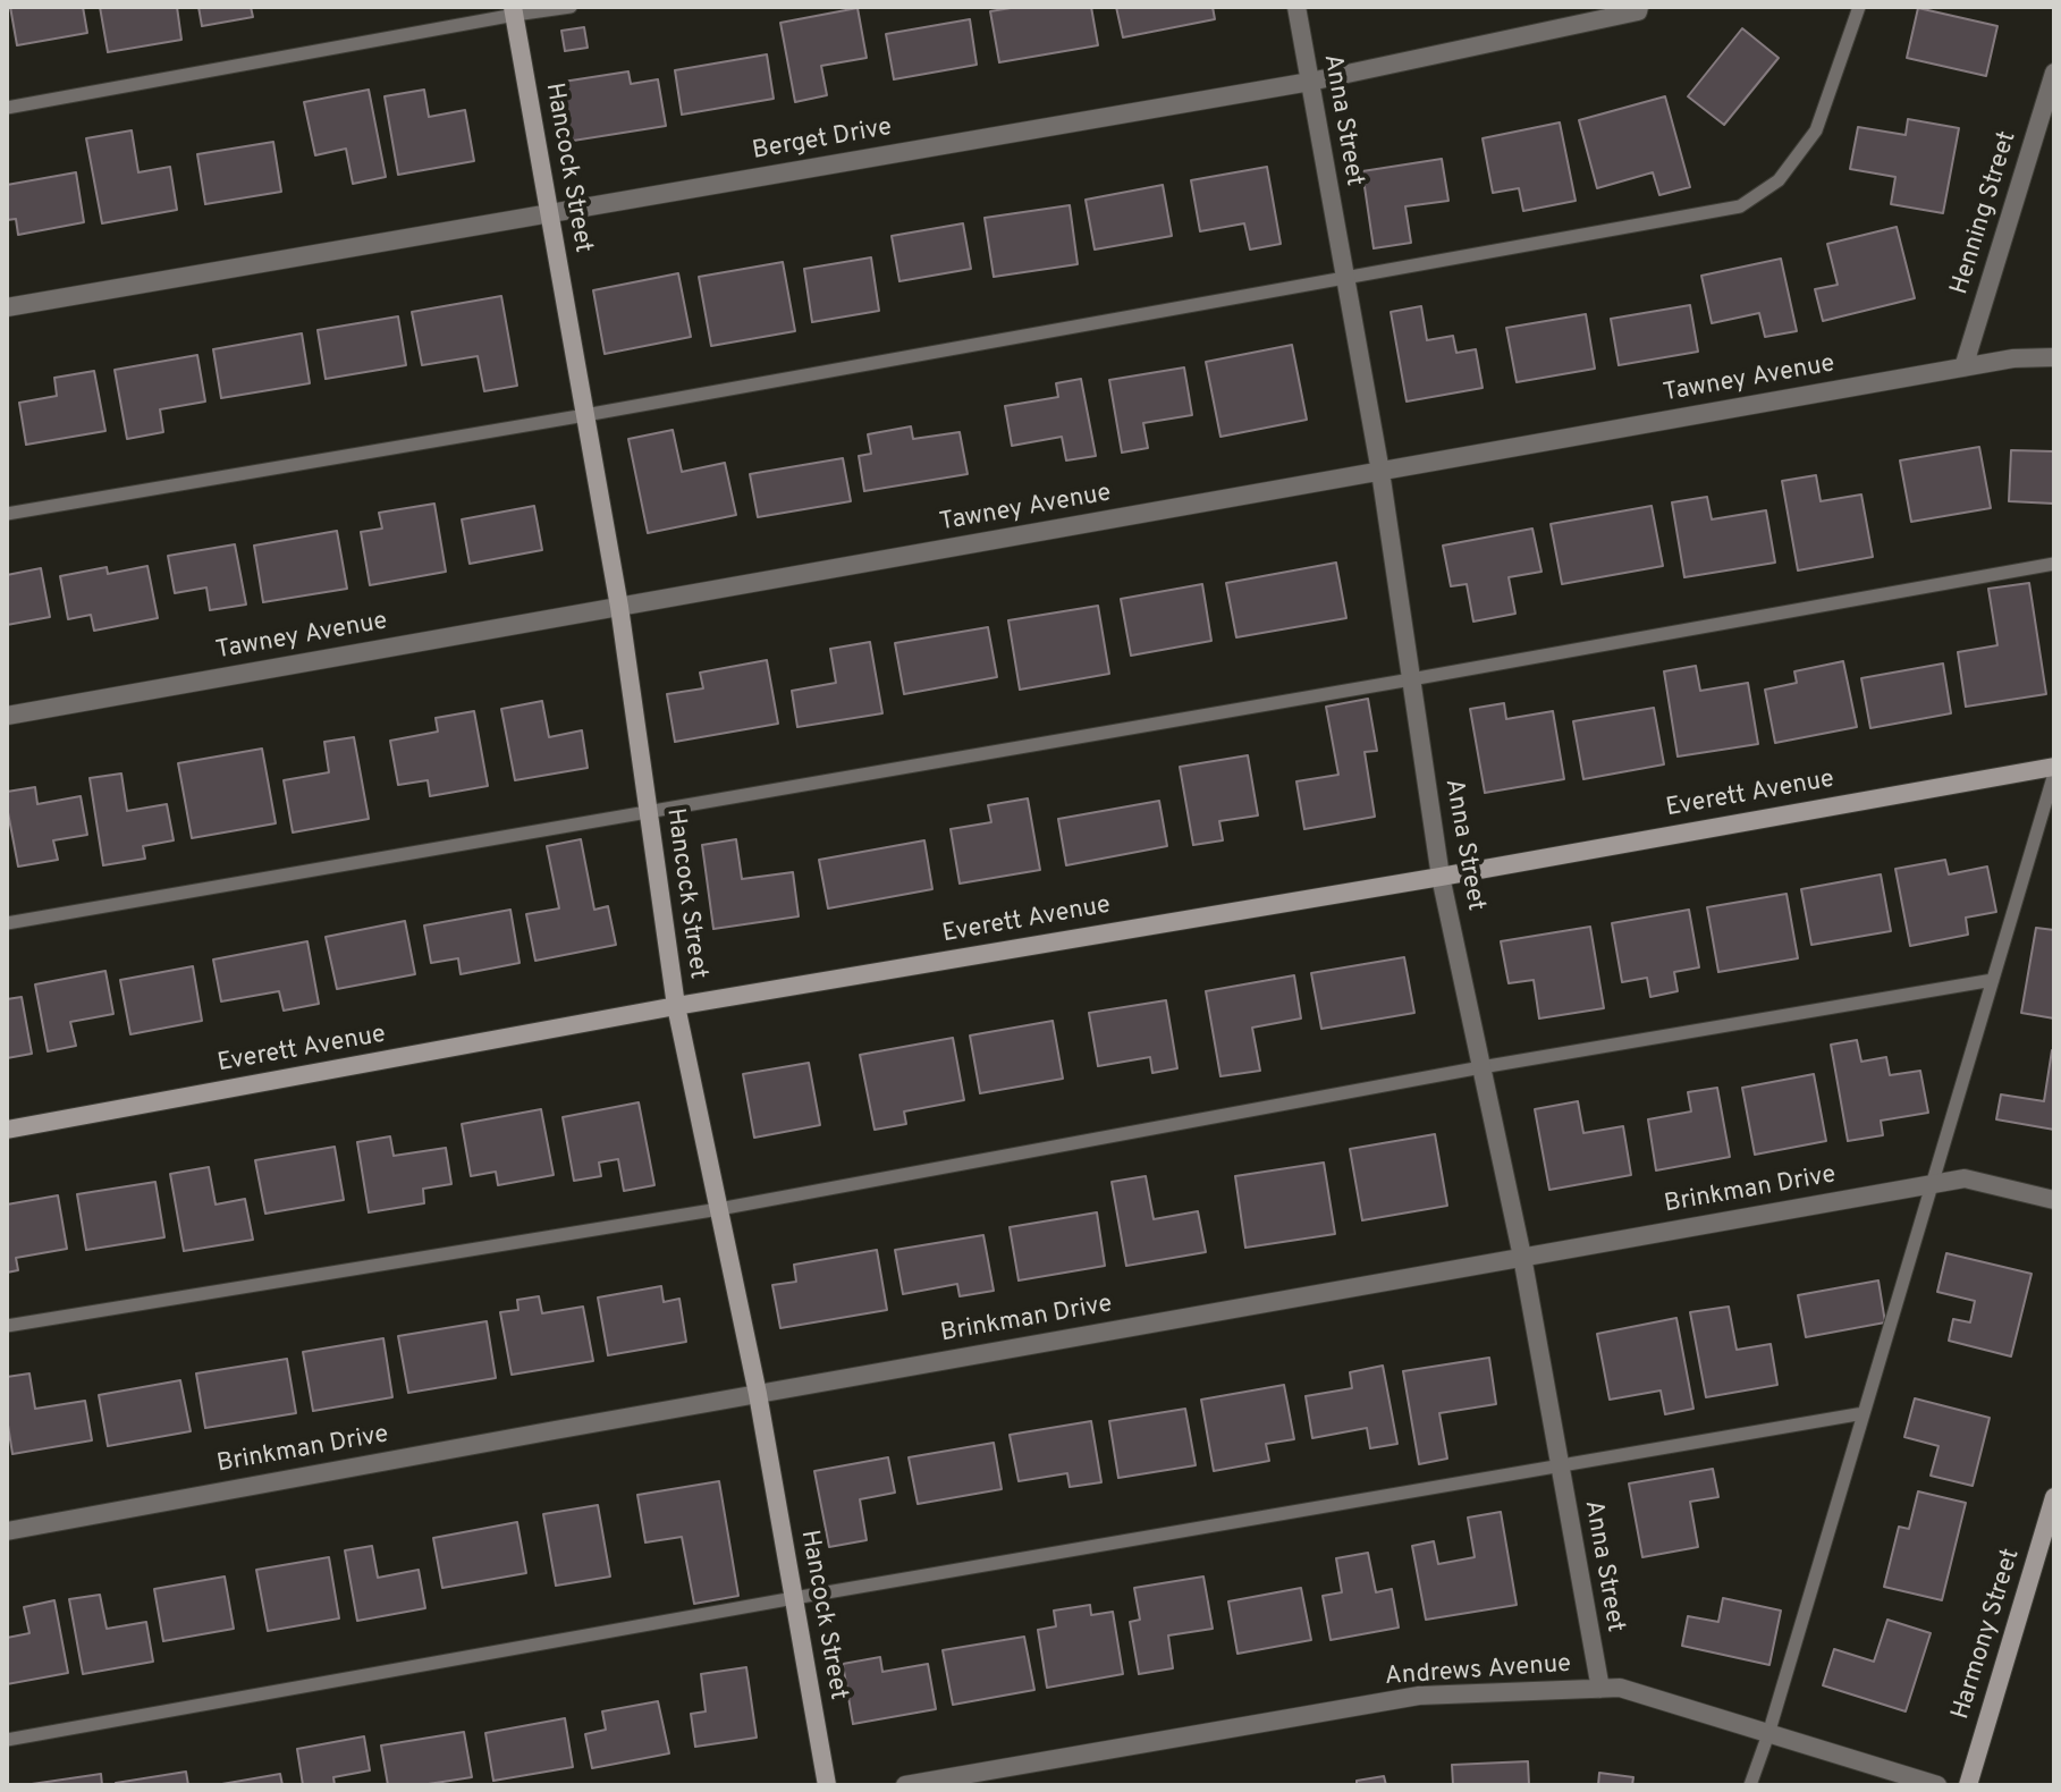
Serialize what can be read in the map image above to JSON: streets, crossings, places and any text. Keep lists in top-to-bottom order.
{
  "streets": {
    "street": [
      "Anna Street",
      "Berget Drive",
      "Hancock Street",
      "Henning Street",
      "Tawney Avenue",
      "Everett Avenue",
      "Brinkman Drive",
      "Harmony Street",
      "Andrews Avenue"
    ]
  },
  "crossings": [
    ["Anna Street", "Berget Drive"],
    ["Anna Street", "Tawney Avenue"],
    ["Anna Street", "Everett Avenue"],
    ["Anna Street", "Brinkman Drive"],
    ["Anna Street", "Andrews Avenue"],
    ["Berget Drive", "Hancock Street"],
    ["Hancock Street", "Tawney Avenue"],
    ["Hancock Street", "Everett Avenue"],
    ["Hancock Street", "Brinkman Drive"],
    ["Henning Street", "Tawney Avenue"]
  ]
}
